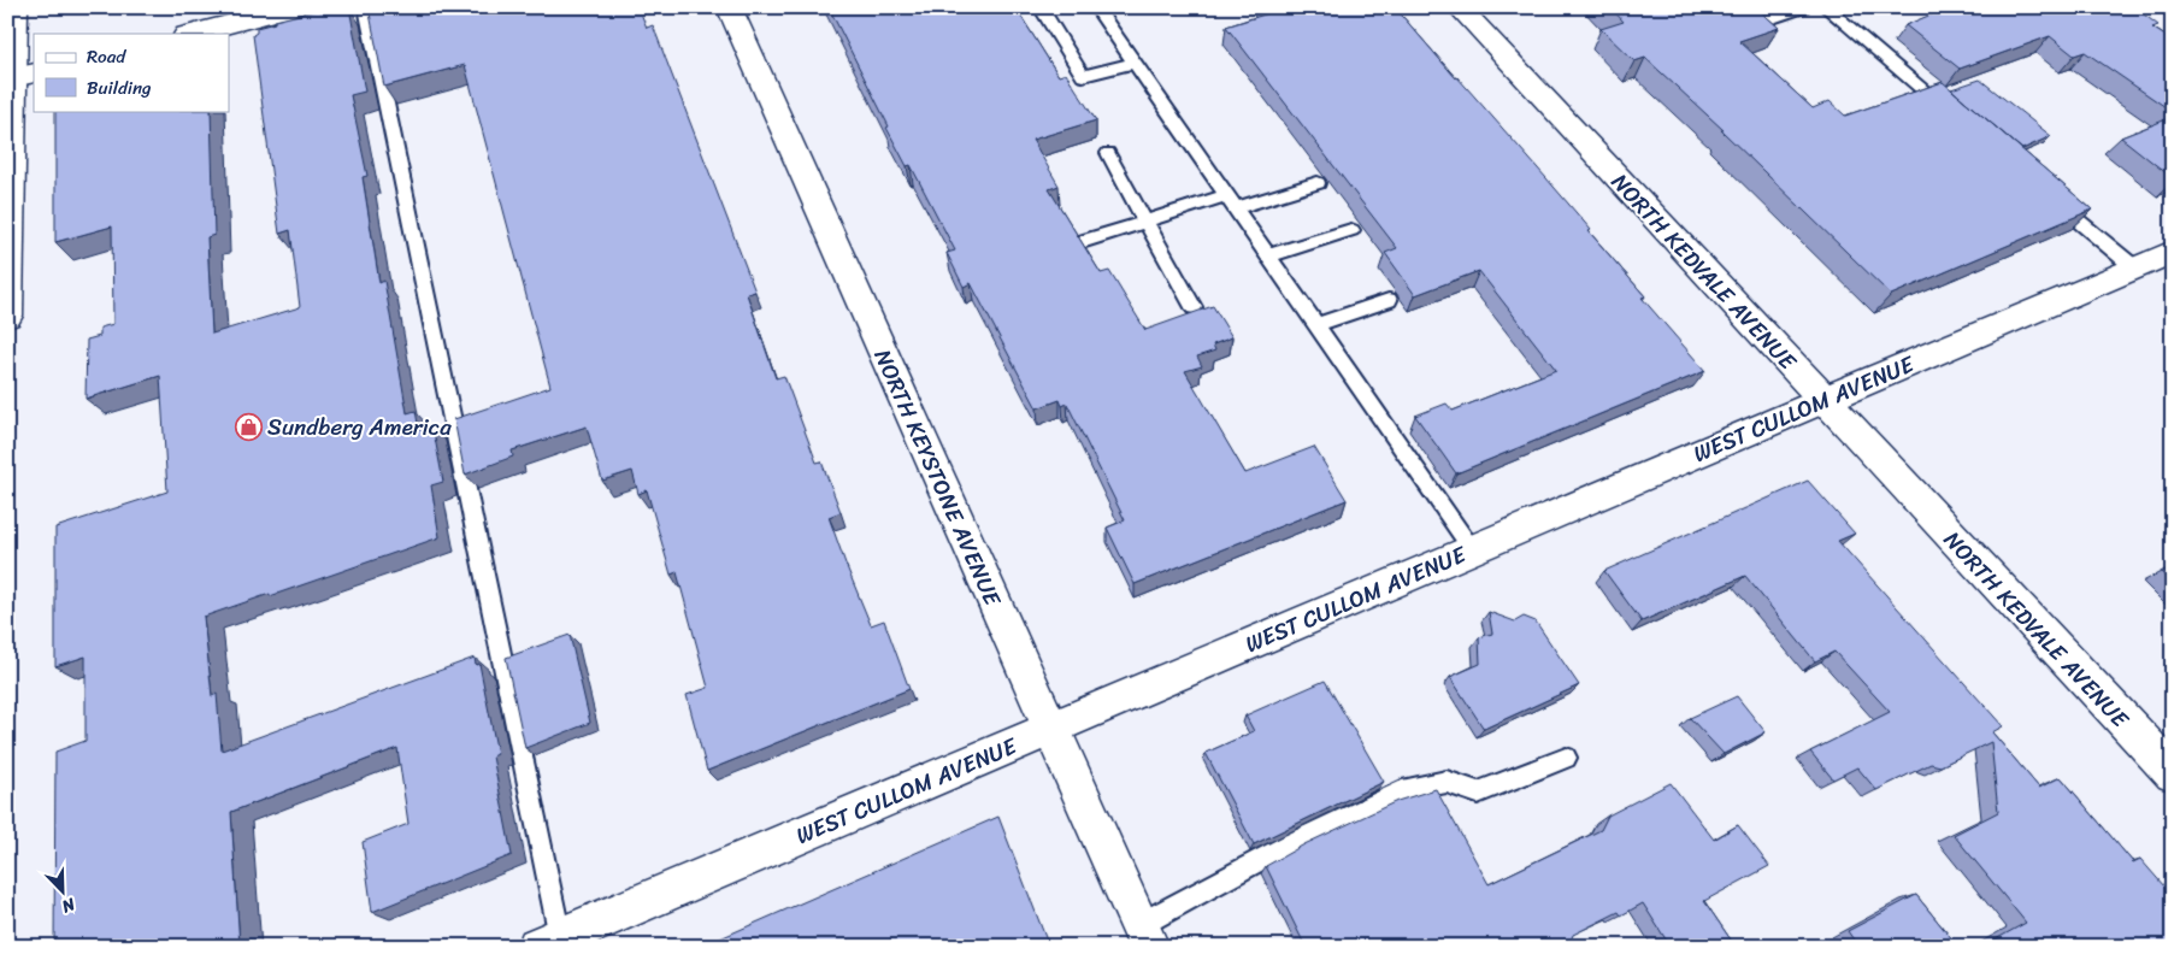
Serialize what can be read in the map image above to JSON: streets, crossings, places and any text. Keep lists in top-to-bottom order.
{
  "streets": {
    "street": ["NORTH KEDVALE AVENUE", "WEST CULLOM AVENUE", "NORTH KEYSTONE AVENUE"]
  },
  "crossings": [
    ["NORTH KEDVALE AVENUE", "WEST CULLOM AVENUE"],
    ["WEST CULLOM AVENUE", "NORTH KEYSTONE AVENUE"]
  ],
  "places": {
    "shop": ["Sundberg America"]
  },
  "legend": ["Road", "Building"],
  "north": "bottom right"
}
